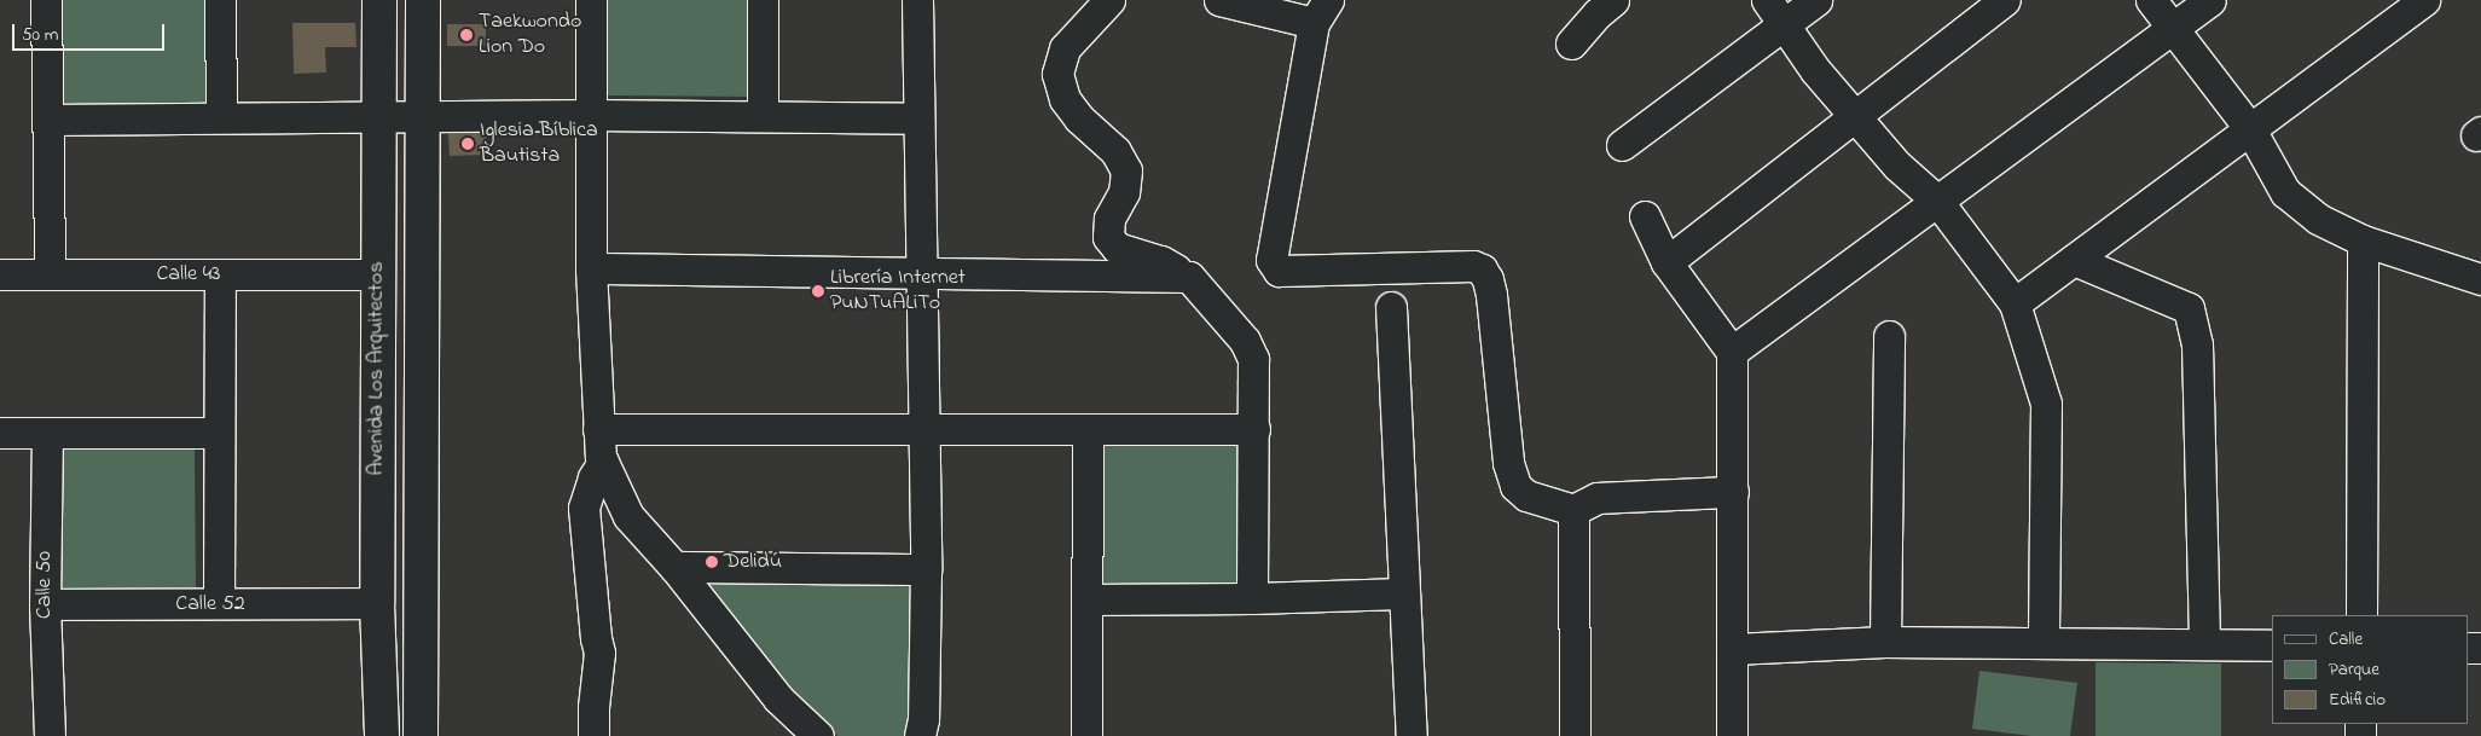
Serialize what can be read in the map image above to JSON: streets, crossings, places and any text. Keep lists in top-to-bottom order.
{
  "streets": {
    "main road": ["Avenida Los Arquitectos"],
    "street": ["Calle 43", "Calle 50", "Calle 52"]
  },
  "crossings": [
    ["Calle 43", "Avenida Los Arquitectos"],
    ["Avenida Los Arquitectos", "Calle 52"],
    ["Calle 50", "Calle 52"]
  ],
  "places": [
    "Taekwondo Lion Do",
    "Iglesia Bíblica Bautista",
    "Librería Internet PuNTuALiTo",
    "Delidú"
  ],
  "legend": ["Calle", "Parque", "Edificio"],
  "scale_bar": "50 m"
}
